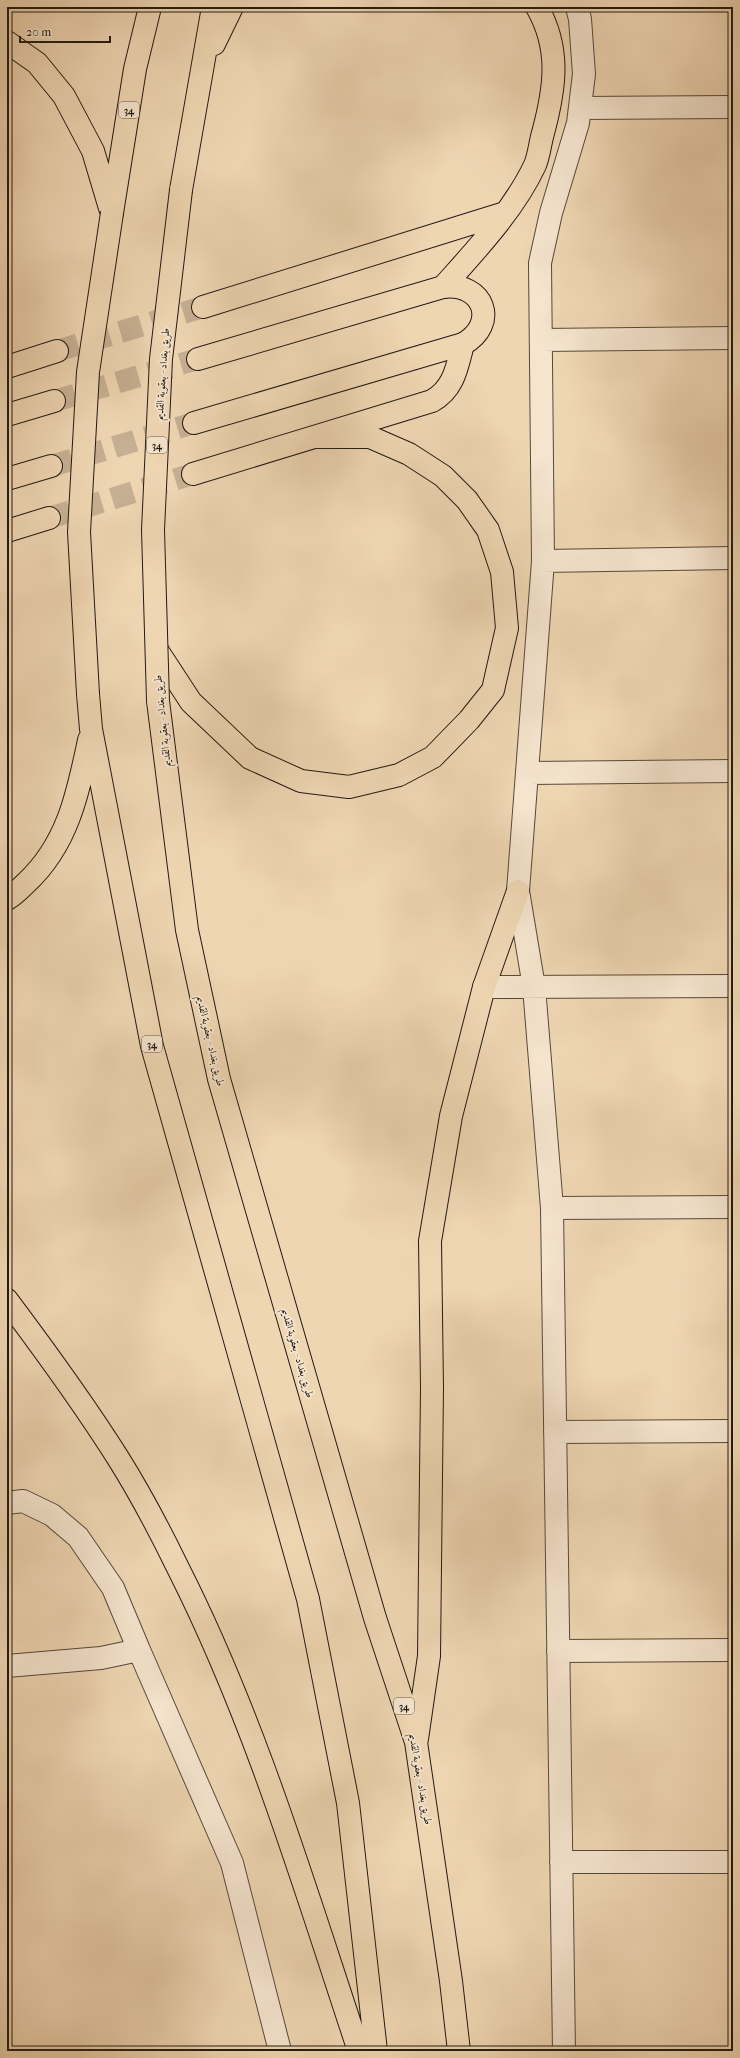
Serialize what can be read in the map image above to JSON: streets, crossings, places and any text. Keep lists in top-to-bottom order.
{
  "streets": {
    "main road": ["34", "طريق بغداد - بعقوبة القديم"]
  },
  "scale_bar": "20 m"
}
